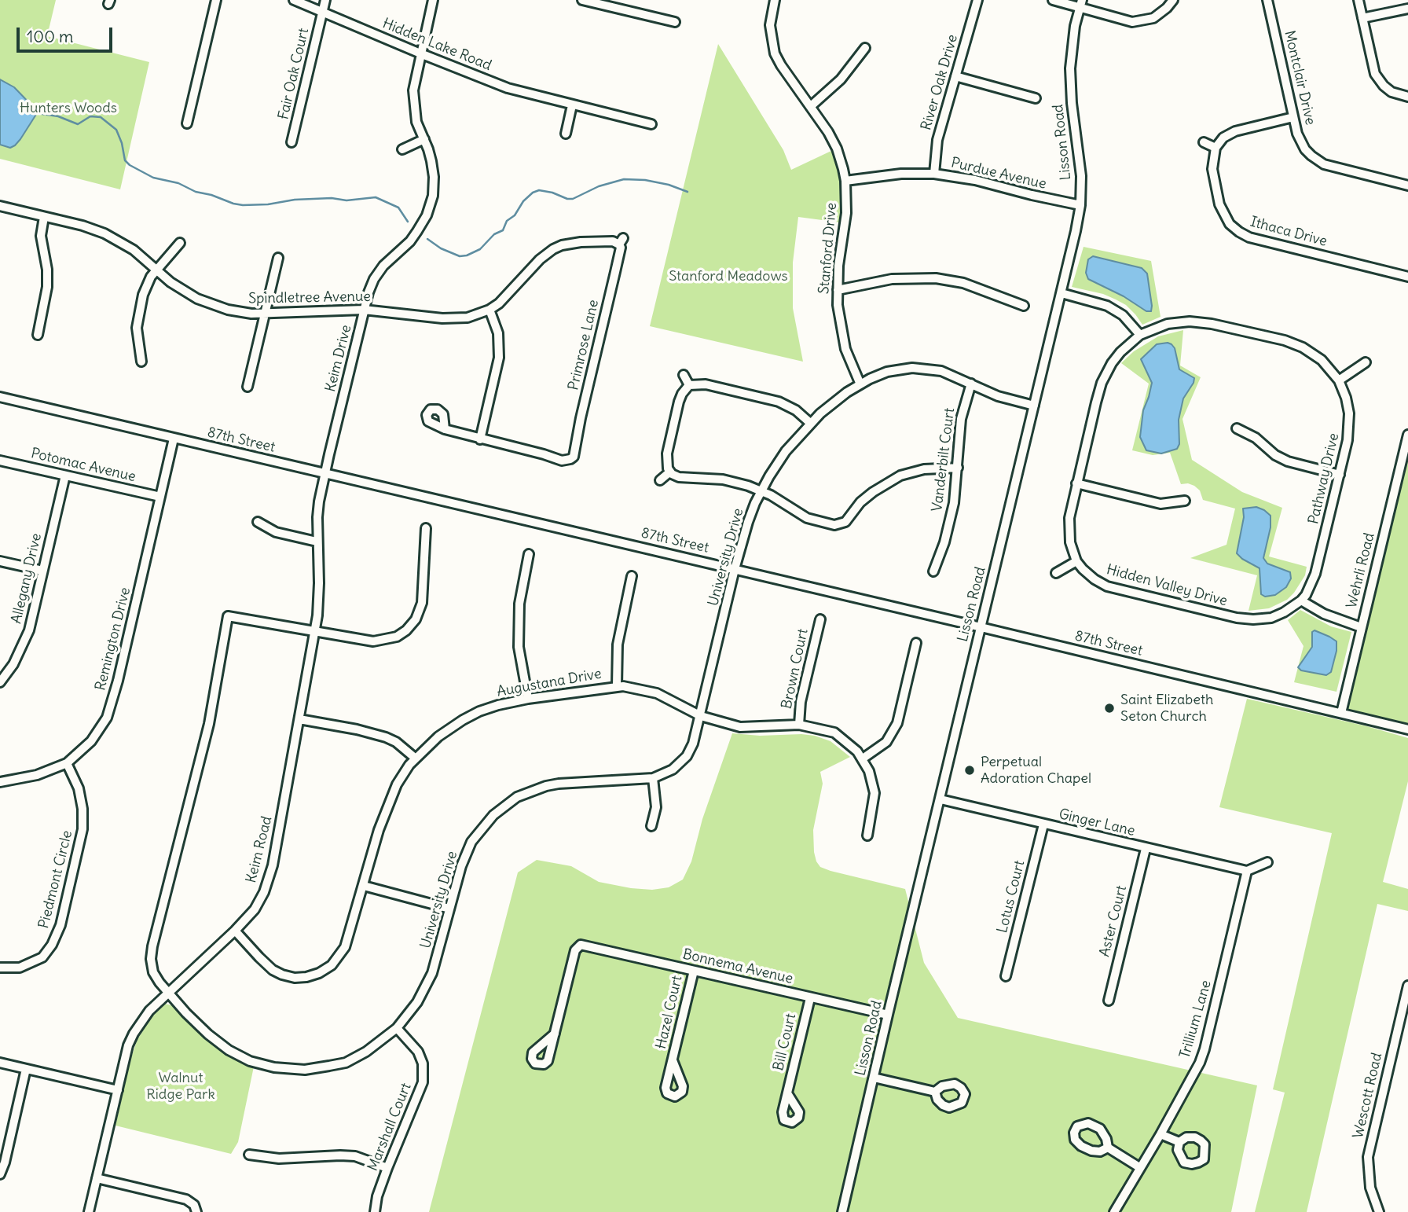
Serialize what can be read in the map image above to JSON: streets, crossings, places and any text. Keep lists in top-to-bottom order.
{
  "streets": {
    "street": [
      "Hidden Lake Road",
      "Fair Oak Court",
      "Montclair Drive",
      "River Oak Drive",
      "Lisson Road",
      "Purdue Avenue",
      "Ithaca Drive",
      "Stanford Drive",
      "Spindletree Avenue",
      "Primrose Lane",
      "Keim Drive",
      "87th Street",
      "Vanderbilt Court",
      "Potomac Avenue",
      "Pathway Drive",
      "University Drive",
      "Wehrli Road",
      "Allegany Drive",
      "Hidden Valley Drive",
      "Remington Drive",
      "Brown Court",
      "Augustana Drive",
      "Ginger Lane",
      "Keim Road",
      "Piedmont Circle",
      "Lotus Court",
      "Aster Court",
      "Bonnema Avenue",
      "Hazel Court",
      "Trillium Lane",
      "Bill Court",
      "Wescott Road",
      "Marshall Court"
    ]
  },
  "crossings": [
    ["Hidden Lake Road", "Fair Oak Court"],
    ["Hidden Lake Road", "Keim Drive"],
    ["River Oak Drive", "Purdue Avenue"],
    ["Lisson Road", "Purdue Avenue"],
    ["Lisson Road", "87th Street"],
    ["Lisson Road", "University Drive"],
    ["Lisson Road", "Ginger Lane"],
    ["Lisson Road", "Bonnema Avenue"],
    ["Purdue Avenue", "Stanford Drive"],
    ["Stanford Drive", "University Drive"],
    ["Spindletree Avenue", "Primrose Lane"],
    ["Spindletree Avenue", "Keim Drive"],
    ["Keim Drive", "87th Street"],
    ["Keim Drive", "Keim Road"],
    ["87th Street", "University Drive"],
    ["87th Street", "Wehrli Road"],
    ["87th Street", "Remington Drive"],
    ["87th Street", "Keim Road"],
    ["Vanderbilt Court", "University Drive"],
    ["Potomac Avenue", "Allegany Drive"],
    ["Potomac Avenue", "Remington Drive"],
    ["Pathway Drive", "Hidden Valley Drive"],
    ["University Drive", "Augustana Drive"],
    ["University Drive", "Keim Road"],
    ["University Drive", "Marshall Court"],
    ["Remington Drive", "Piedmont Circle"],
    ["Brown Court", "Augustana Drive"],
    ["Augustana Drive", "Keim Road"],
    ["Ginger Lane", "Lotus Court"],
    ["Ginger Lane", "Aster Court"],
    ["Ginger Lane", "Trillium Lane"],
    ["Bonnema Avenue", "Hazel Court"],
    ["Bonnema Avenue", "Bill Court"]
  ],
  "parks": ["Hunters Woods", "Stanford Meadows", "Walnut Ridge Park"],
  "places": ["Saint Elizabeth Seton Church", "Perpetual Adoration Chapel"],
  "scale_bar": "100 m"
}
